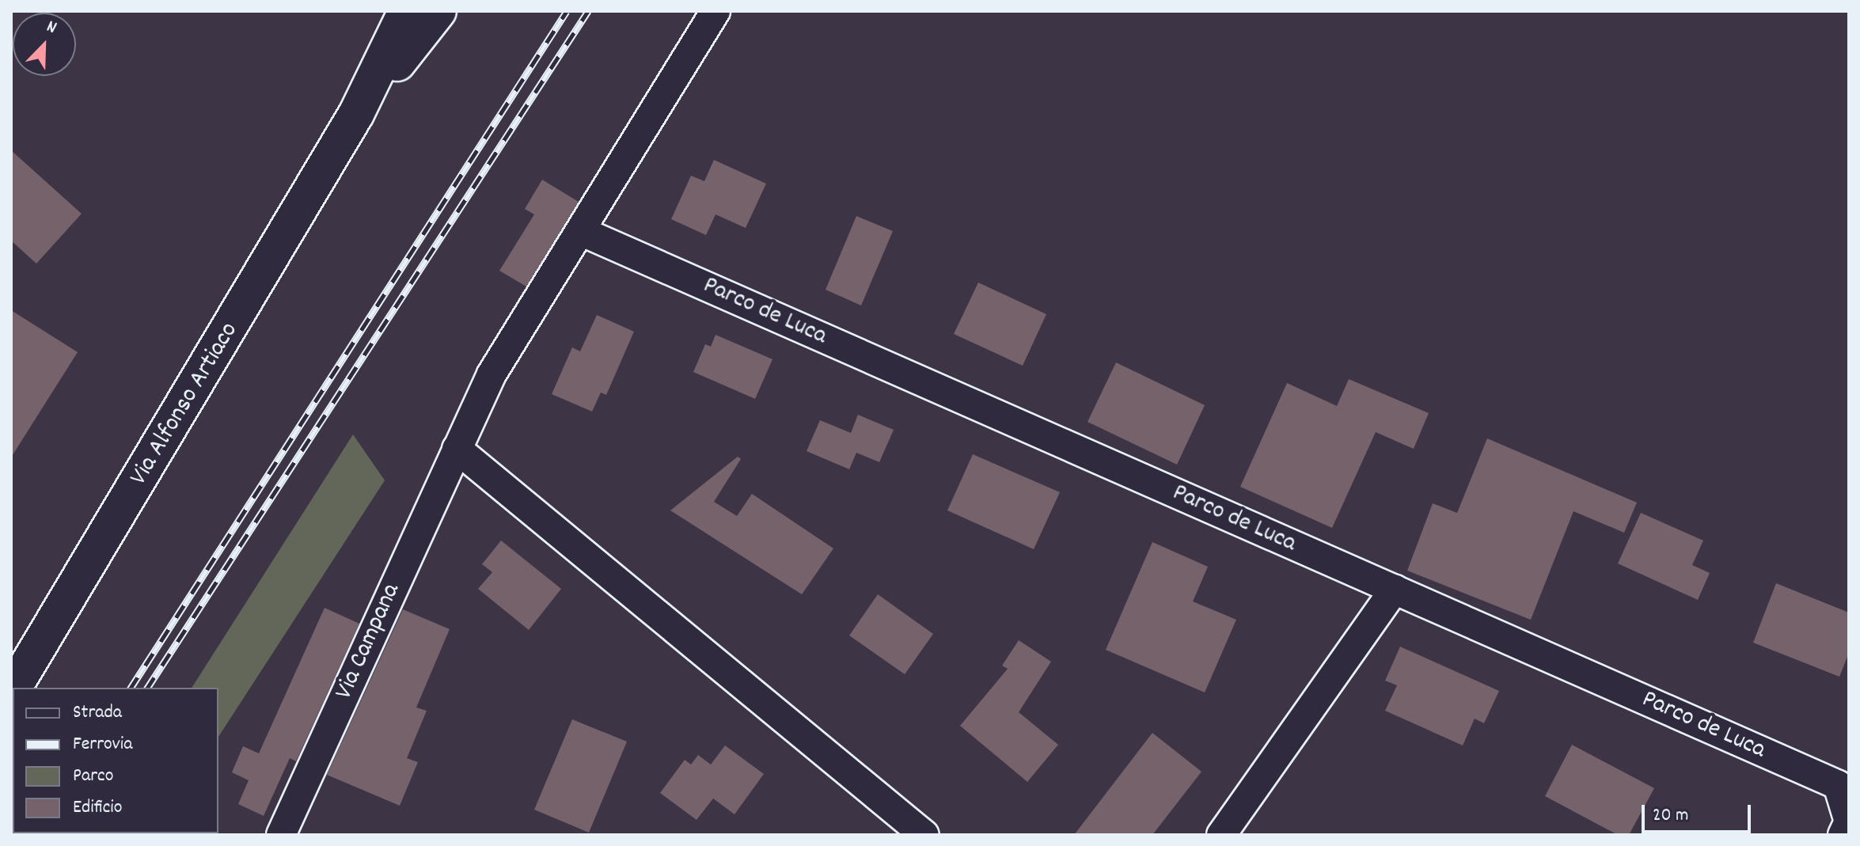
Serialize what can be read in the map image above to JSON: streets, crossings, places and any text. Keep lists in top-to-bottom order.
{
  "streets": {
    "main road": ["Via Alfonso Artiaco"],
    "street": ["Parco de Luca", "Via Campana"]
  },
  "crossings": [
    ["Parco de Luca", "Via Campana"]
  ],
  "legend": [
    "Strada",
    "Ferrovia",
    "Parco",
    "Edificio"
  ],
  "scale_bar": "20 m",
  "north": "top right"
}
